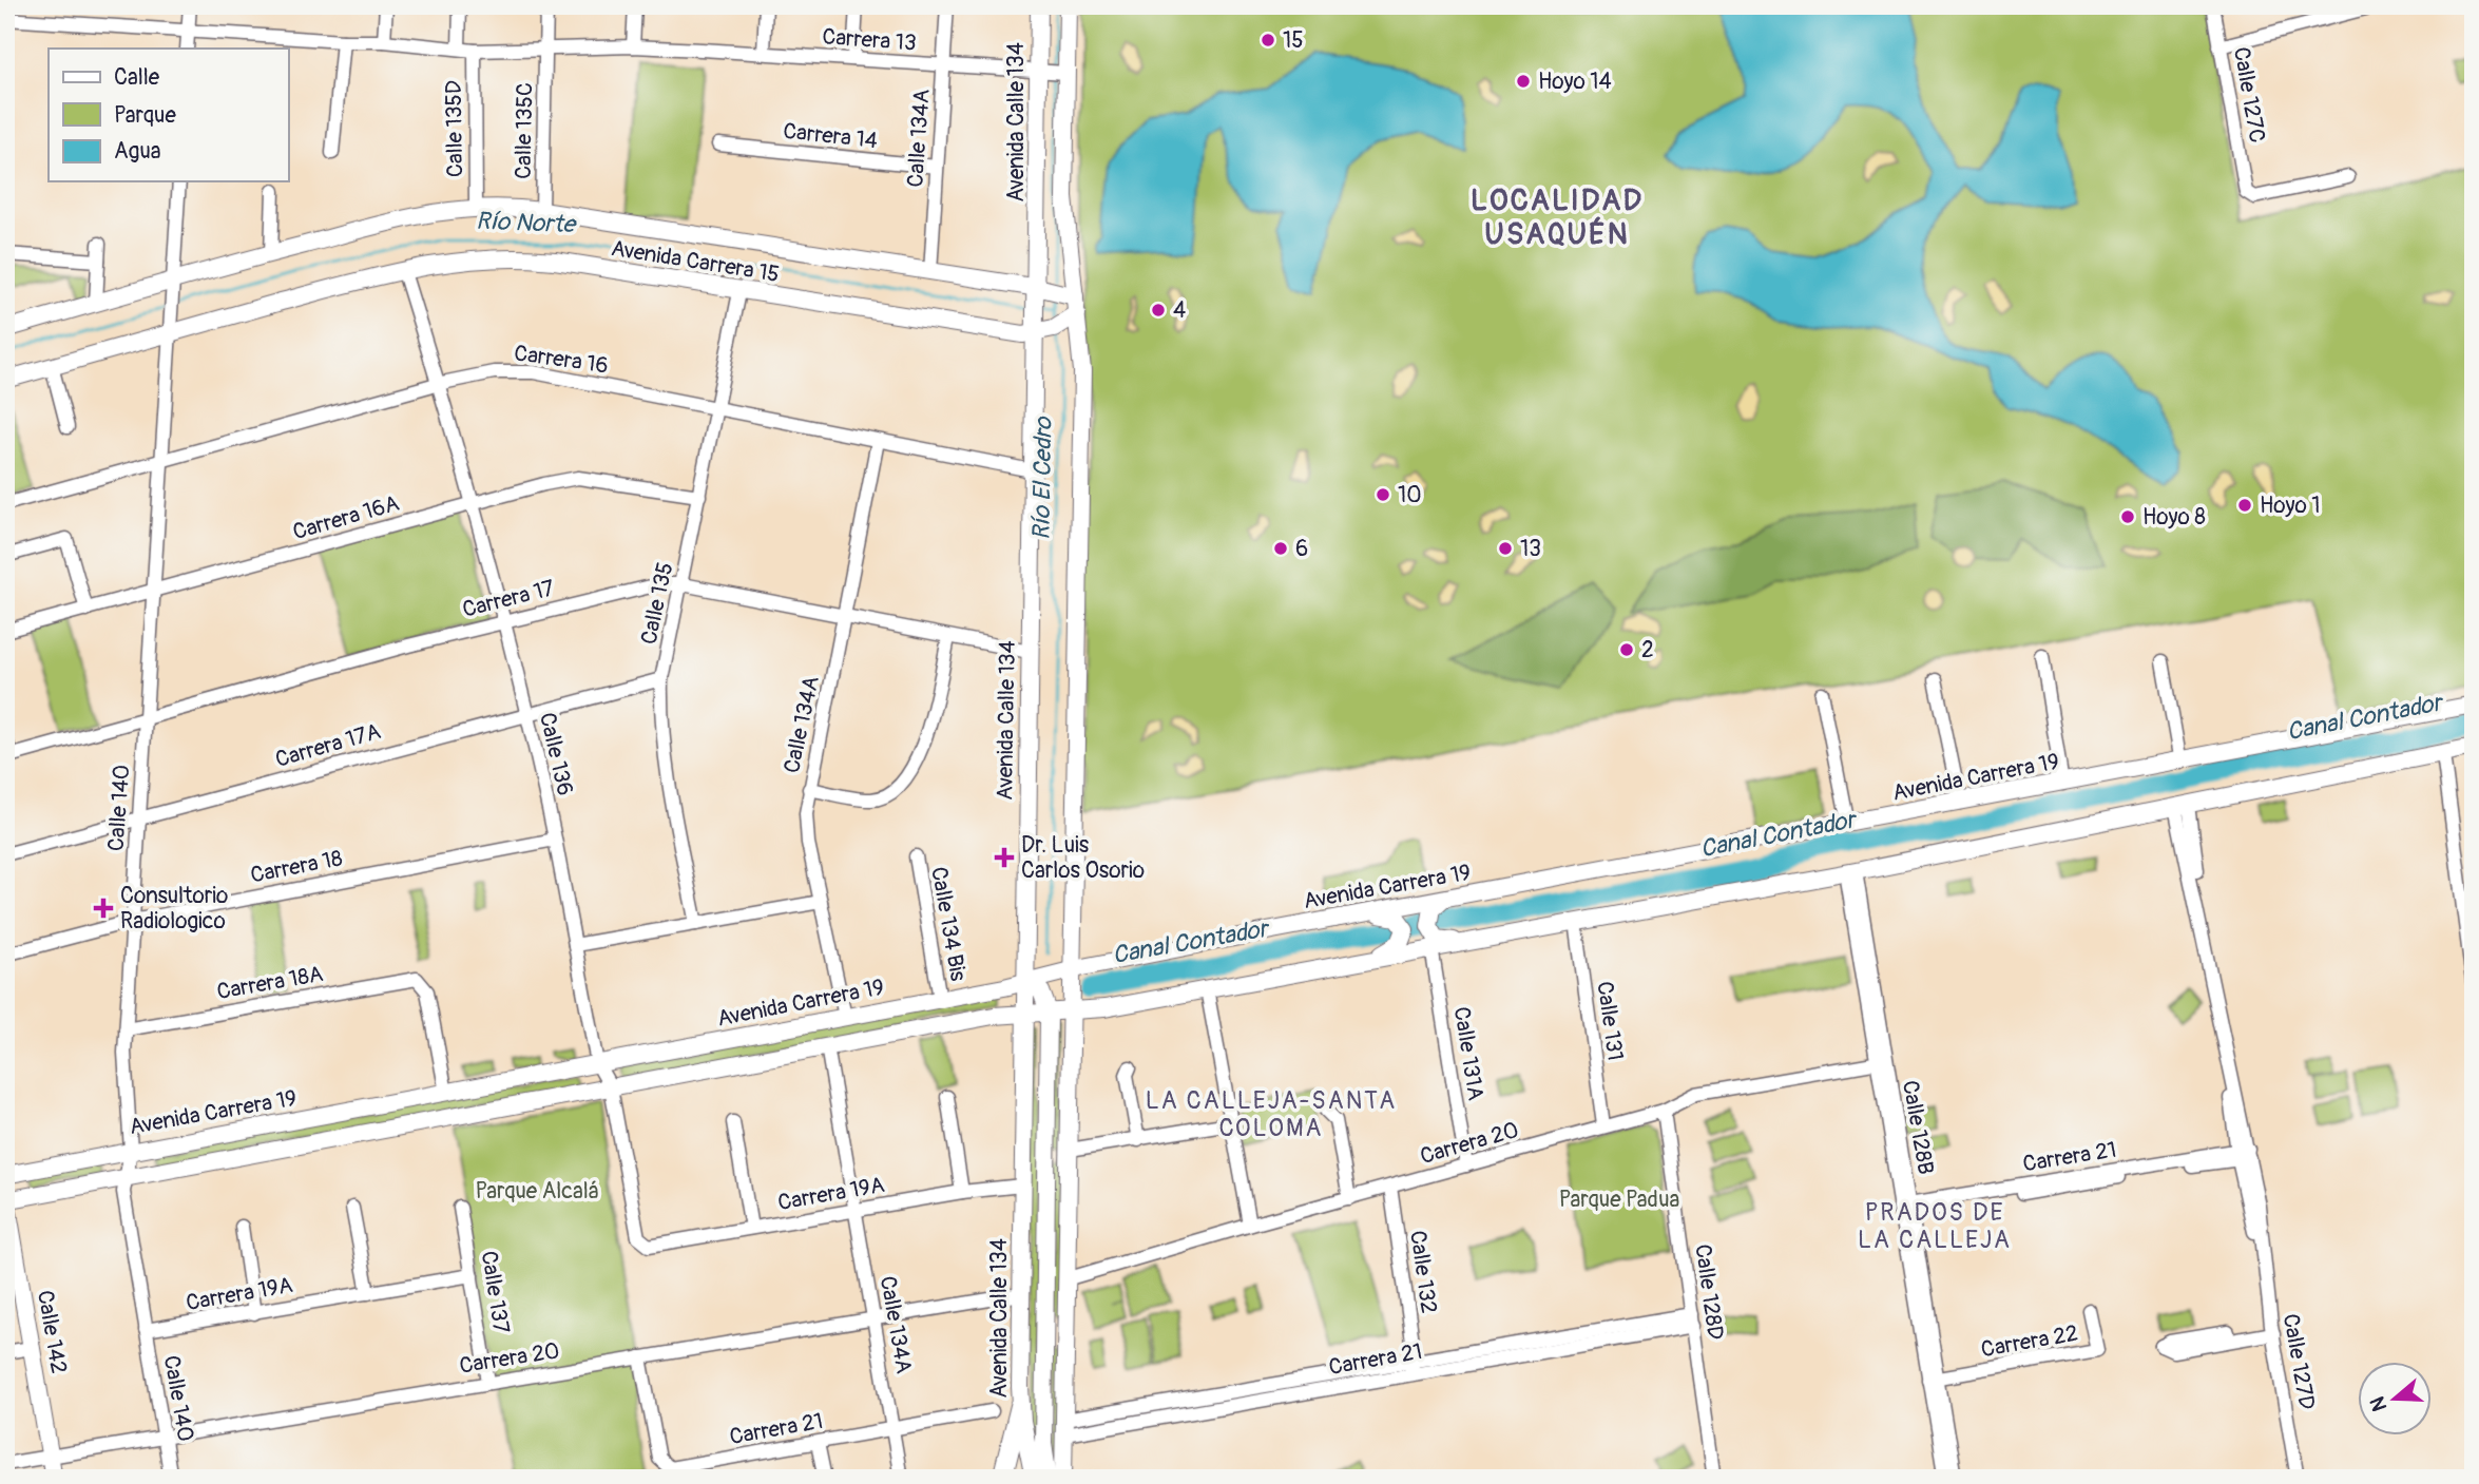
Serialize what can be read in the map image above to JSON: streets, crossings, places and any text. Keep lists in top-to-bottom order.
{
  "streets": {
    "main road": [
      "Avenida Calle 134",
      "Avenida Carrera 15",
      "Avenida Carrera 19",
      "Calle 142"
    ],
    "street": [
      "Carrera 13",
      "Calle 127C",
      "Calle 135D",
      "Calle 135C",
      "Carrera 14",
      "Calle 134A",
      "Carrera 16",
      "Carrera 16A",
      "Carrera 17",
      "Calle 135",
      "Carrera 17A",
      "Calle 136",
      "Calle 140",
      "Carrera 18",
      "Calle 134 Bis",
      "Carrera 18A",
      "Calle 131",
      "Calle 131A",
      "Calle 128B",
      "Carrera 20",
      "Carrera 21",
      "Carrera 19A",
      "Calle 132",
      "Calle 137",
      "Calle 128D",
      "Carrera 22",
      "Calle 127D"
    ]
  },
  "crossings": [
    ["Carrera 13", "Avenida Calle 134"],
    ["Carrera 13", "Calle 135D"],
    ["Carrera 13", "Calle 135C"],
    ["Carrera 13", "Calle 134A"],
    ["Avenida Calle 134", "Avenida Carrera 15"],
    ["Avenida Calle 134", "Carrera 16"],
    ["Avenida Calle 134", "Carrera 17"],
    ["Avenida Calle 134", "Avenida Carrera 19"],
    ["Avenida Calle 134", "Carrera 20"],
    ["Avenida Calle 134", "Carrera 21"],
    ["Avenida Calle 134", "Carrera 19A"],
    ["Calle 135D", "Avenida Carrera 15"],
    ["Calle 135C", "Avenida Carrera 15"],
    ["Carrera 14", "Calle 134A"],
    ["Calle 134A", "Avenida Carrera 15"],
    ["Calle 134A", "Carrera 16"],
    ["Calle 134A", "Carrera 17"],
    ["Calle 134A", "Avenida Carrera 19"],
    ["Calle 134A", "Carrera 20"],
    ["Calle 134A", "Carrera 21"],
    ["Calle 134A", "Carrera 19A"],
    ["Avenida Carrera 15", "Calle 135"],
    ["Avenida Carrera 15", "Calle 136"],
    ["Avenida Carrera 15", "Calle 140"],
    ["Carrera 16", "Calle 135"],
    ["Carrera 16", "Calle 136"],
    ["Carrera 16", "Calle 140"],
    ["Carrera 16A", "Calle 135"],
    ["Carrera 16A", "Calle 136"],
    ["Carrera 16A", "Calle 140"],
    ["Carrera 17", "Calle 135"],
    ["Carrera 17", "Calle 136"],
    ["Carrera 17", "Calle 140"],
    ["Calle 135", "Carrera 17A"],
    ["Carrera 17A", "Calle 136"],
    ["Carrera 17A", "Calle 140"],
    ["Calle 136", "Avenida Carrera 19"],
    ["Calle 136", "Carrera 18"],
    ["Calle 136", "Carrera 19A"],
    ["Avenida Carrera 19", "Calle 140"],
    ["Avenida Carrera 19", "Calle 134 Bis"],
    ["Avenida Carrera 19", "Carrera 18A"],
    ["Avenida Carrera 19", "Calle 131"],
    ["Avenida Carrera 19", "Calle 131A"],
    ["Avenida Carrera 19", "Calle 142"],
    ["Calle 140", "Carrera 18"],
    ["Calle 140", "Carrera 18A"],
    ["Calle 140", "Carrera 20"],
    ["Calle 140", "Carrera 19A"],
    ["Calle 131", "Carrera 20"],
    ["Calle 131A", "Carrera 20"],
    ["Calle 128B", "Carrera 20"],
    ["Calle 128B", "Carrera 21"],
    ["Calle 128B", "Carrera 22"],
    ["Carrera 20", "Carrera 21"],
    ["Carrera 20", "Calle 132"],
    ["Carrera 20", "Calle 137"],
    ["Carrera 20", "Calle 128D"],
    ["Carrera 20", "Calle 142"],
    ["Carrera 21", "Calle 132"],
    ["Carrera 21", "Calle 128D"],
    ["Carrera 21", "Calle 127D"],
    ["Carrera 19A", "Calle 137"]
  ],
  "districts": ["LOCALIDAD USAQUÉN", "LA CALLEJA-SANTA COLOMA", "PRADOS DE LA CALLEJA"],
  "water": ["Río Norte", "Río El Cedro", "Canal Contador"],
  "parks": ["Parque Alcalá", "Parque Padua"],
  "places": {
    "other": [
      "15",
      "Hoyo 14",
      "4",
      "10",
      "Hoyo 1",
      "Hoyo 8",
      "6",
      "13",
      "2"
    ],
    "health": ["Dr. Luis Carlos Osorio", "Consultorio Radiologico"]
  },
  "legend": ["Calle", "Parque", "Agua"],
  "north": "left"
}
